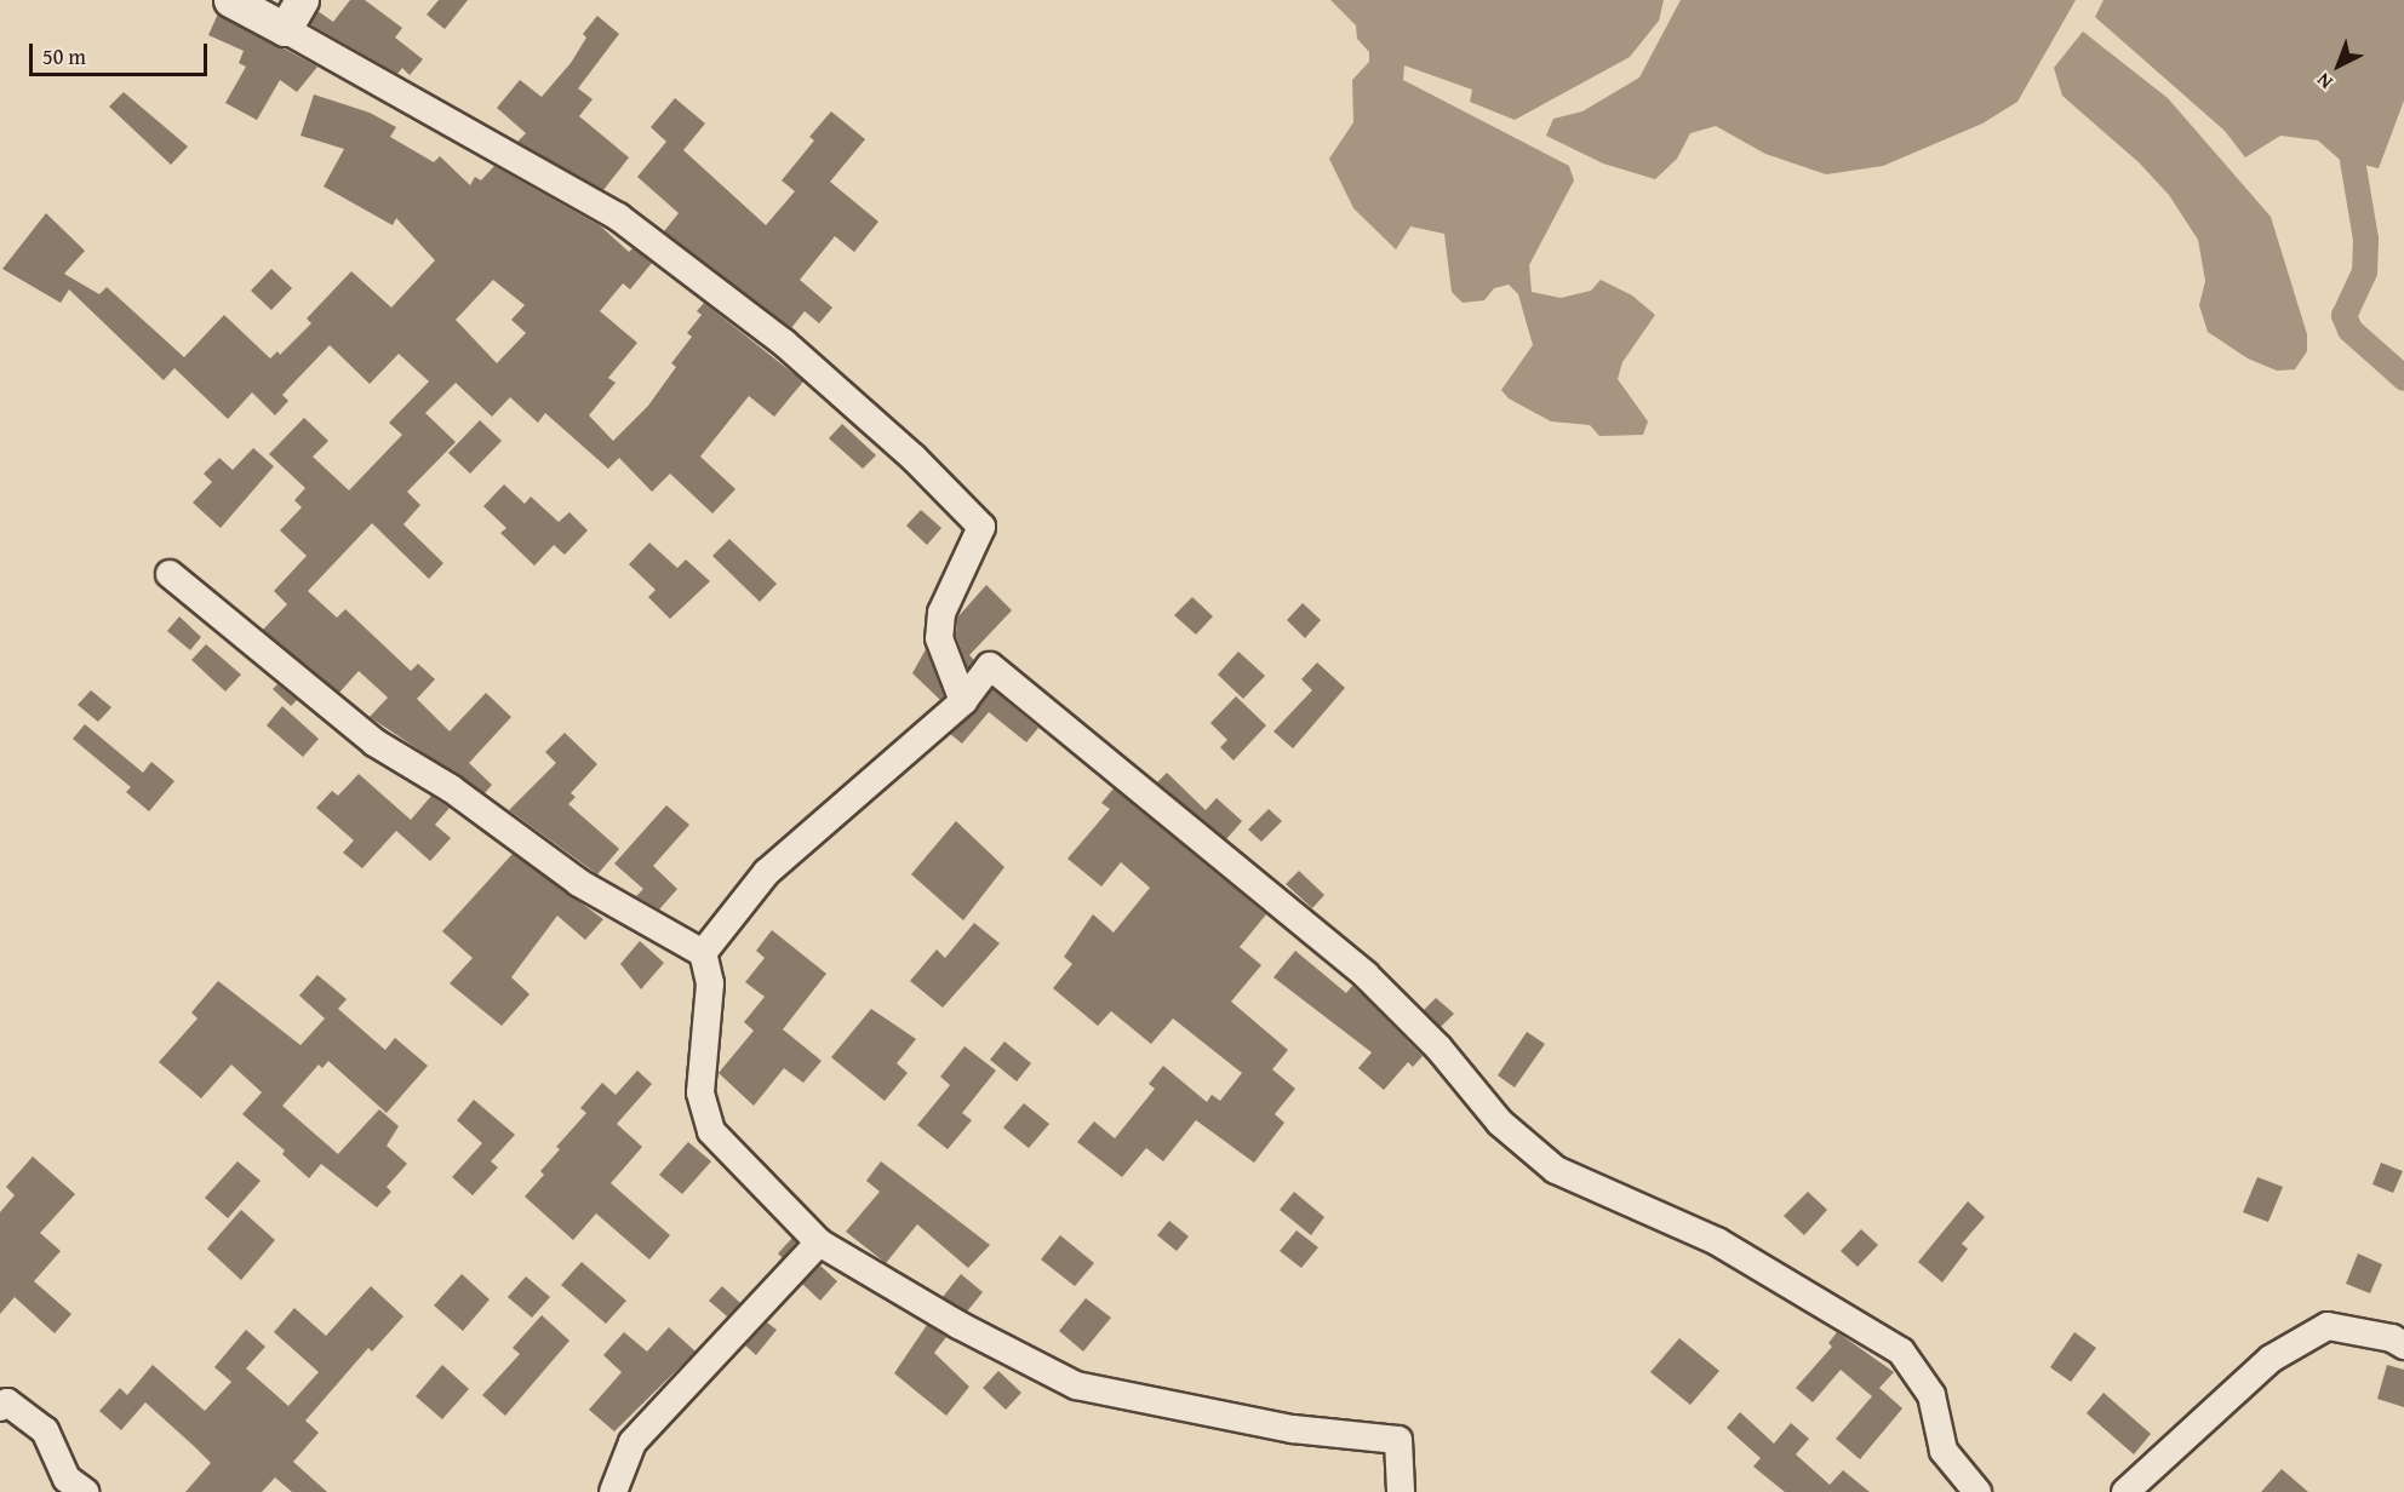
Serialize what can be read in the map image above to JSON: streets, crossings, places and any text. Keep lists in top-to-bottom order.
{
  "scale_bar": "50 m",
  "north": "bottom left"
}
